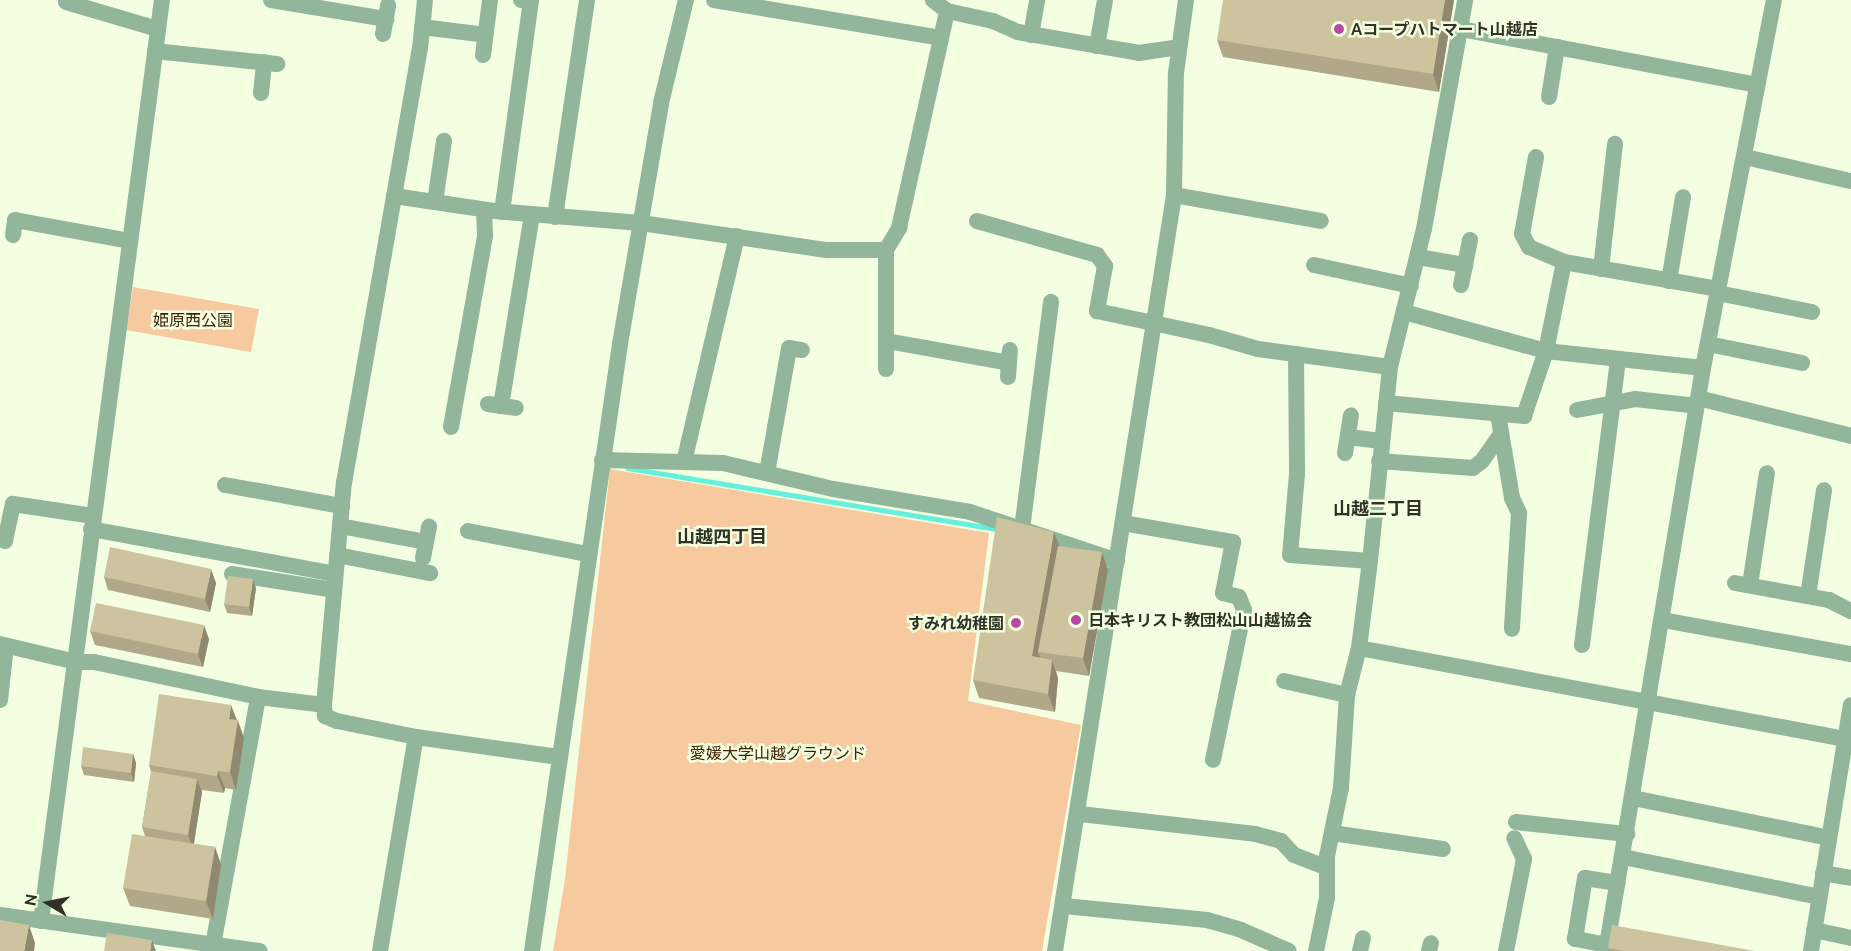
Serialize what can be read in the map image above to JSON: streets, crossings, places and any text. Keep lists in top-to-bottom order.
{
  "districts": ["山越二丁目", "山越四丁目"],
  "parks": ["姫原西公園", "愛媛大学山越グラウンド"],
  "places": ["Aコープハトマート山越店", "日本キリスト教団松山山越協会", "すみれ幼稚園"],
  "north": "left"
}
